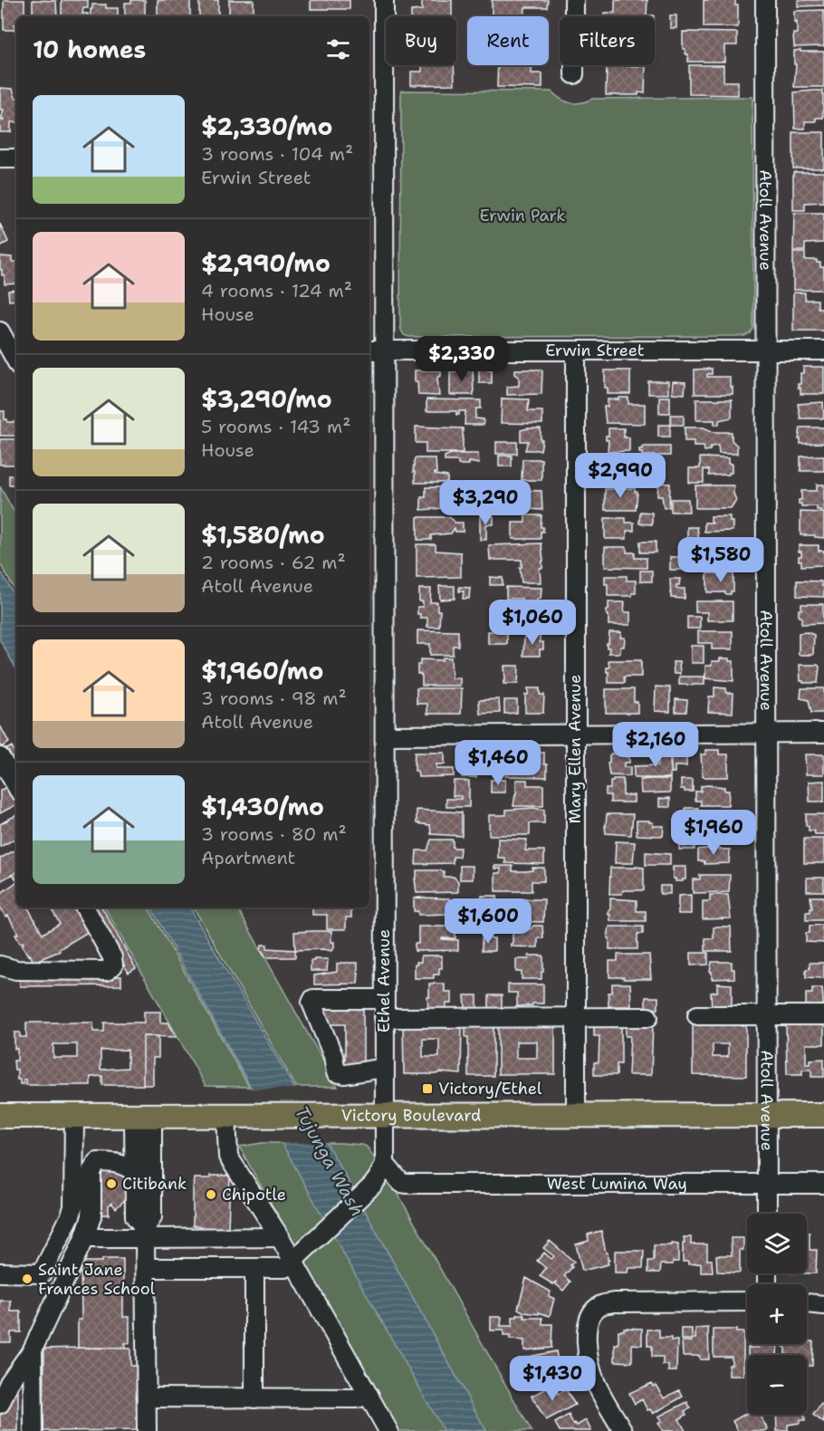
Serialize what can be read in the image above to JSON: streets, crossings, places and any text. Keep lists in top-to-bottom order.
{
  "streets": {
    "main road": ["Victory Boulevard"],
    "street": [
      "Atoll Avenue",
      "Erwin Street",
      "Mary Ellen Avenue",
      "Ethel Avenue",
      "West Lumina Way"
    ]
  },
  "crossings": [
    ["Atoll Avenue", "Erwin Street"],
    ["Atoll Avenue", "Victory Boulevard"],
    ["Atoll Avenue", "West Lumina Way"],
    ["Erwin Street", "Mary Ellen Avenue"],
    ["Erwin Street", "Ethel Avenue"],
    ["Mary Ellen Avenue", "Victory Boulevard"],
    ["Ethel Avenue", "Victory Boulevard"],
    ["Ethel Avenue", "West Lumina Way"]
  ],
  "water": ["Tujunga Wash"],
  "parks": ["Erwin Park"],
  "places": {
    "transit": ["Victory/Ethel"],
    "other": ["Citibank", "Chipotle", "Saint Jane Frances School"]
  },
  "page": {
    "chip": ["Buy", "Rent", "Filters"],
    "heading": "10 homes",
    "list": [
      {
        "name": "$2,330/mo",
        "note": "3 rooms · 104 m² · Erwin Street"
      },
      {
        "name": "$2,990/mo",
        "note": "4 rooms · 124 m² · House"
      },
      {
        "name": "$3,290/mo",
        "note": "5 rooms · 143 m² · House"
      },
      {
        "name": "$1,580/mo",
        "note": "2 rooms · 62 m² · Atoll Avenue"
      },
      {
        "name": "$1,960/mo",
        "note": "3 rooms · 98 m² · Atoll Avenue"
      },
      {
        "name": "$1,430/mo",
        "note": "3 rooms · 80 m² · Apartment"
      }
    ],
    "price": [
      "$2,330",
      "$2,990",
      "$3,290",
      "$1,580",
      "$1,060",
      "$2,160",
      "$1,460",
      "$1,960",
      "$1,600",
      "$1,430"
    ],
    "map_buttons": ["+", "−"]
  }
}
